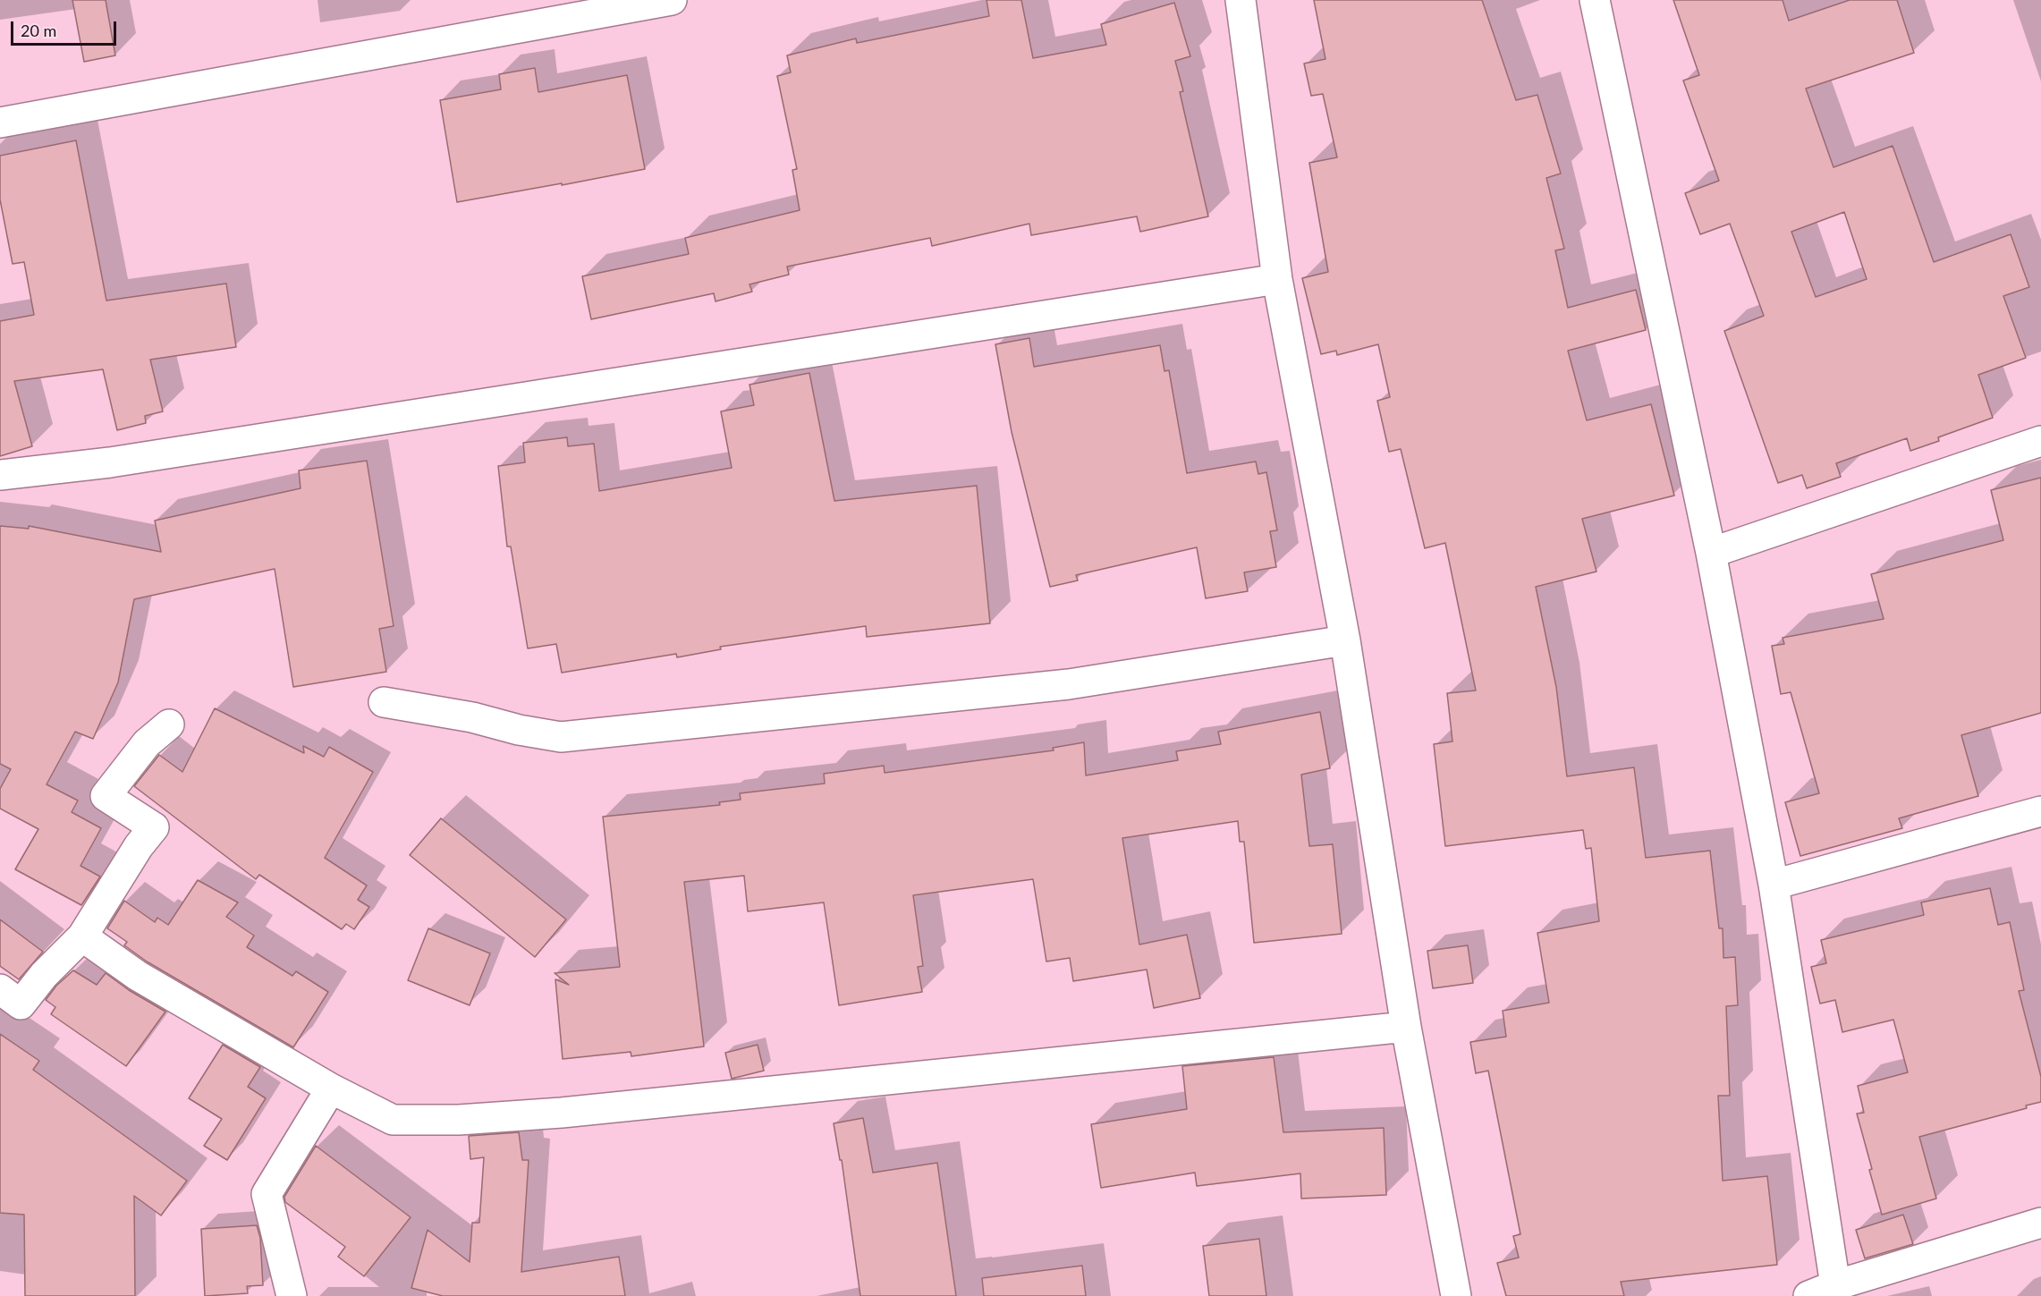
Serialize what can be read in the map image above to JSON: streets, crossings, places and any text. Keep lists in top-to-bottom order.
{
  "scale_bar": "20 m"
}
